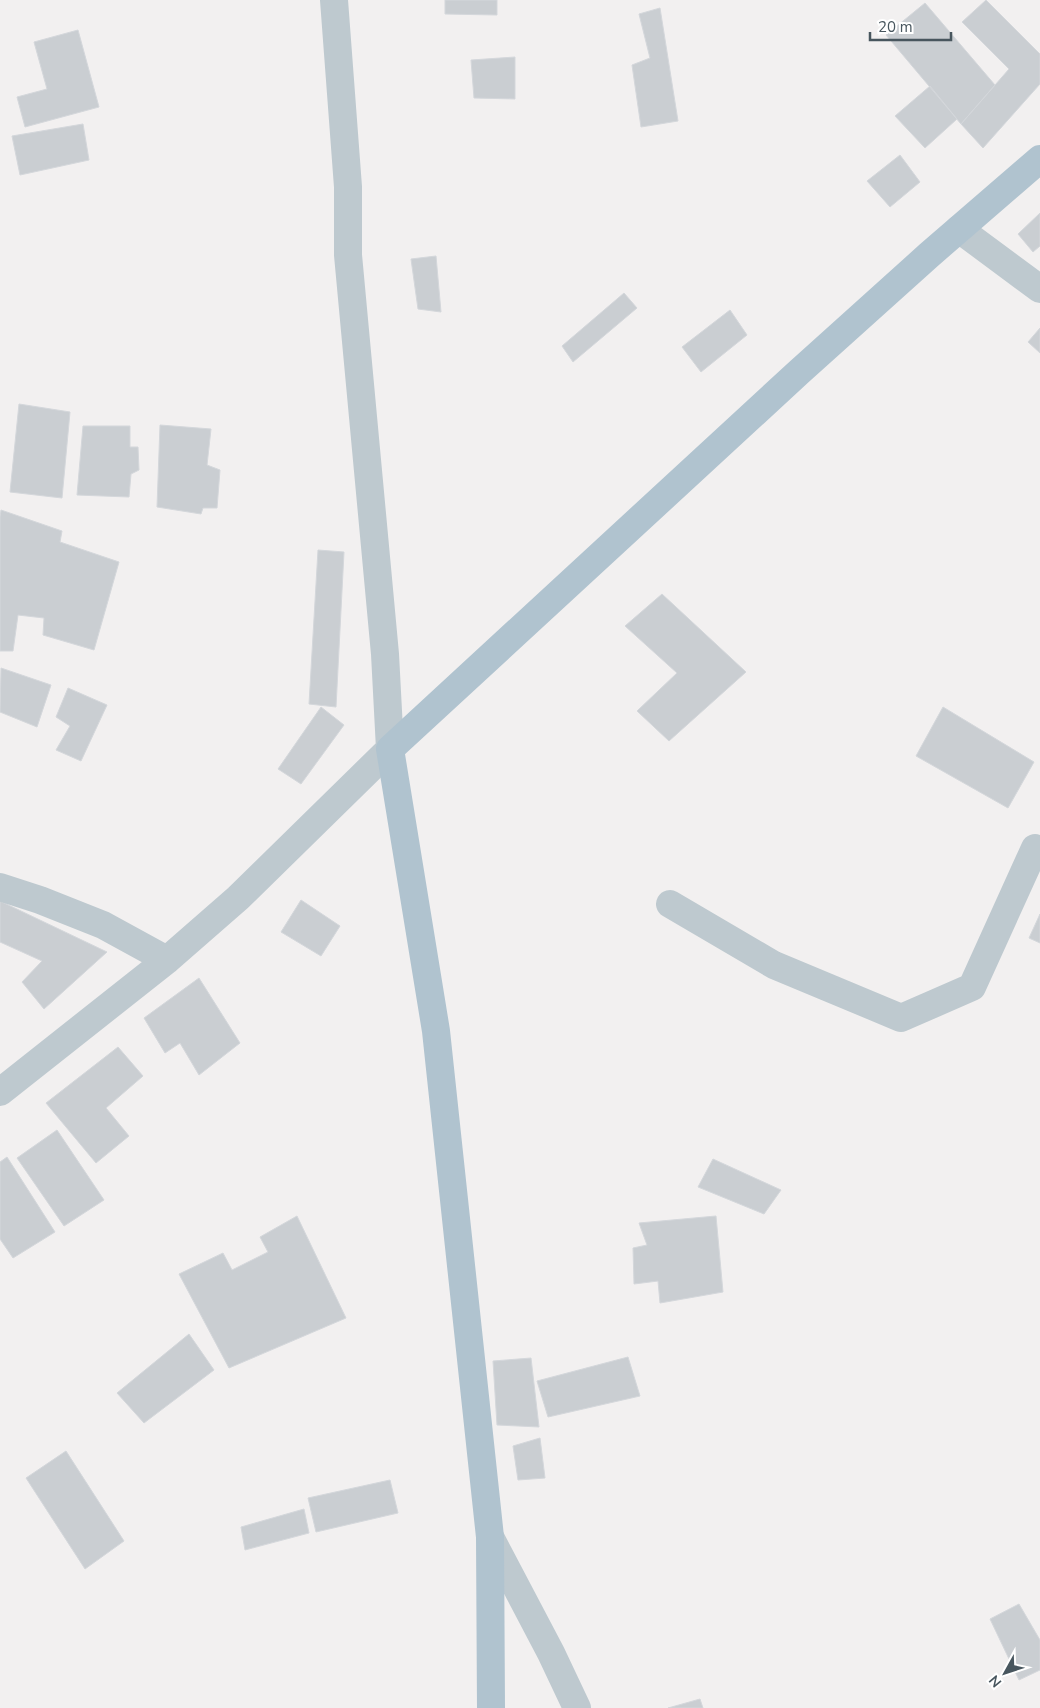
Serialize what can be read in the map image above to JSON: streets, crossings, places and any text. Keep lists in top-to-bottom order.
{
  "scale_bar": "20 m",
  "north": "bottom left"
}
